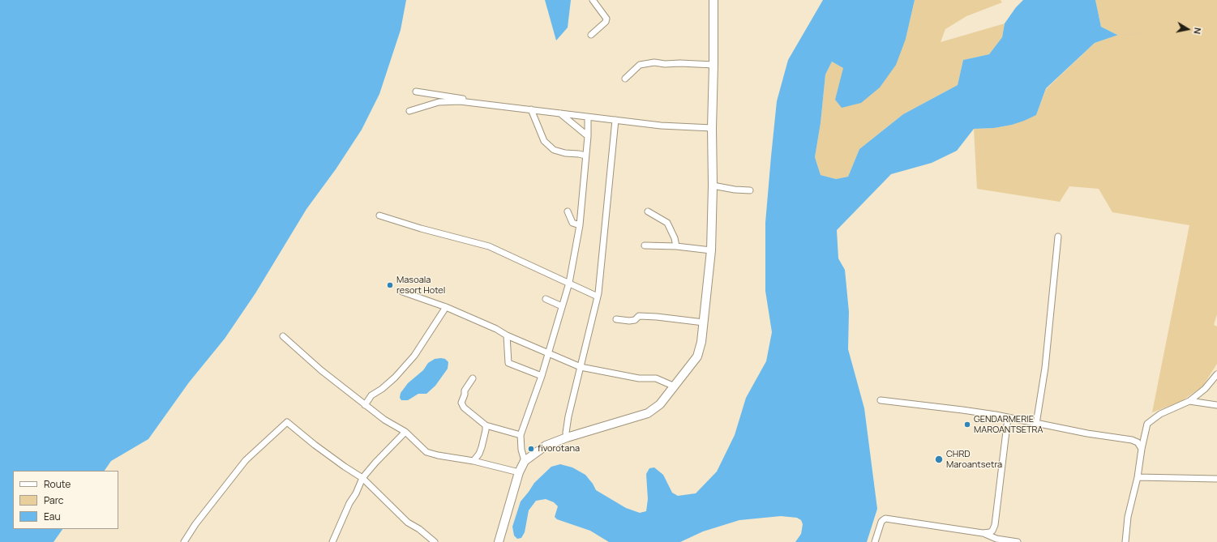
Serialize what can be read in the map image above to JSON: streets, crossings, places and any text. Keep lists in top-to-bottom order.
{
  "places": [
    "Masoala resort Hotel",
    "GENDARMERIE MAROANTSETRA",
    "fivorotana",
    "CHRD Maroantsetra"
  ],
  "legend": ["Route", "Parc", "Eau"],
  "north": "right"
}
